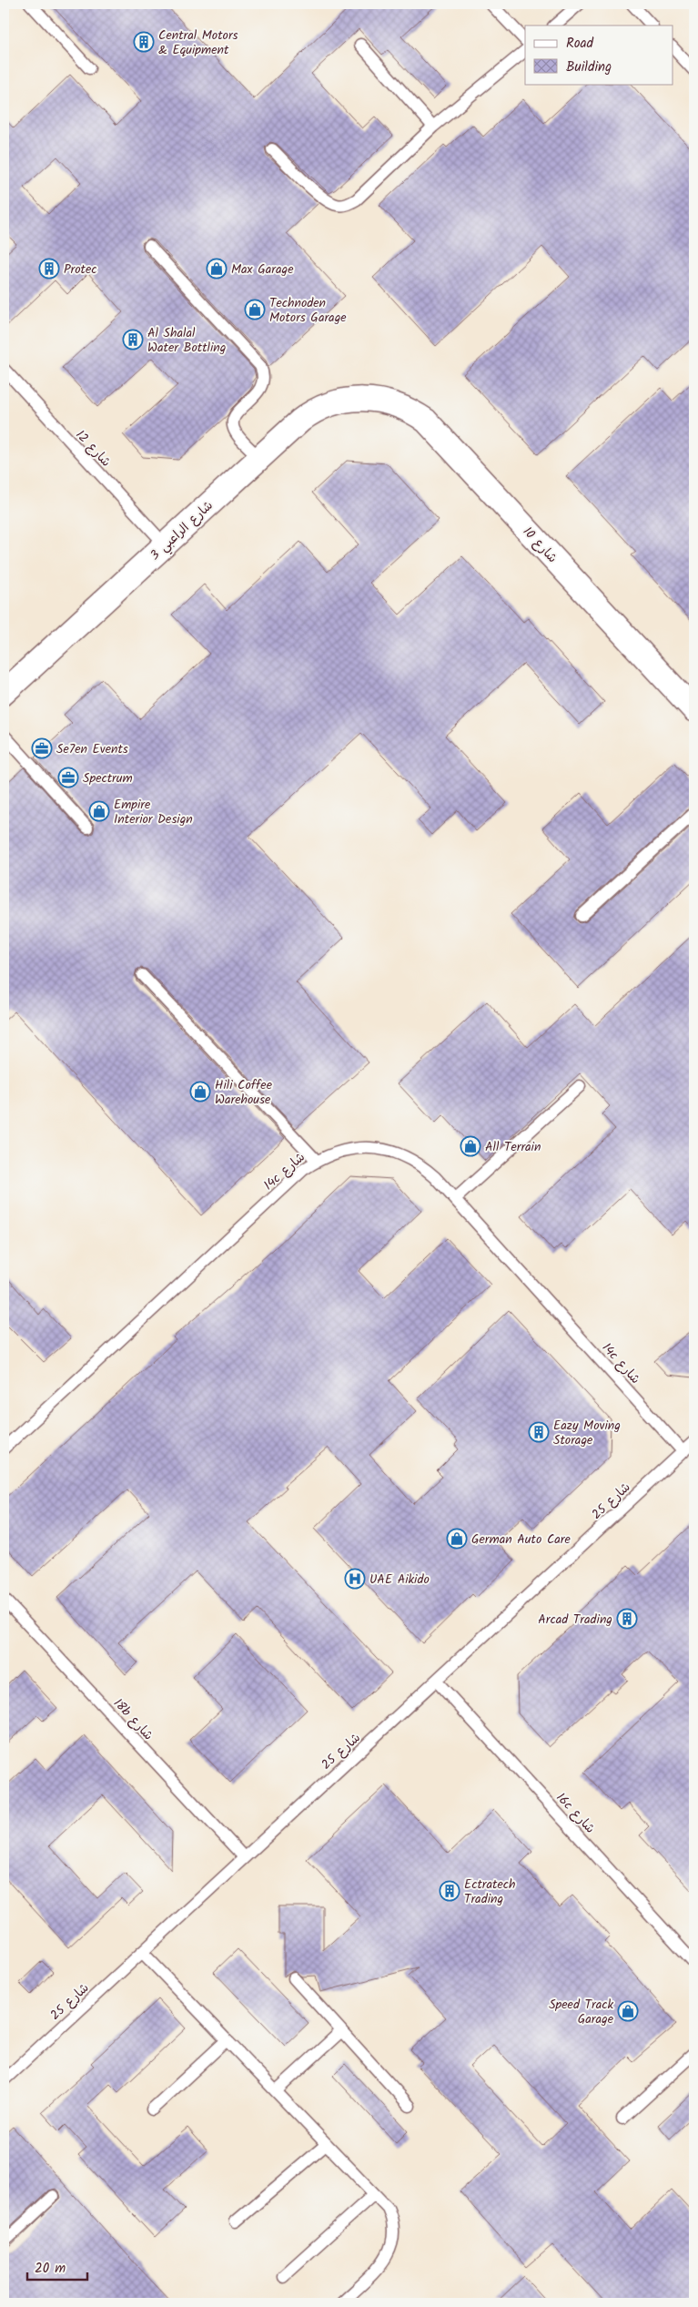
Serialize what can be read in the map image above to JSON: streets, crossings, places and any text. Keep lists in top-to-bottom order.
{
  "streets": {
    "street": ["شارع الراعبي 3", "شارع 10"],
    "lane": [
      "شارع 12",
      "14c شارع",
      "شارع 25",
      "18b شارع",
      "16c شارع"
    ]
  },
  "crossings": [
    ["شارع 12", "شارع الراعبي 3"],
    ["شارع الراعبي 3", "شارع 10"],
    ["14c شارع", "شارع 25"],
    ["شارع 25", "18b شارع"],
    ["شارع 25", "16c شارع"]
  ],
  "places": {
    "building": [
      "Central Motors & Equipment",
      "Protec",
      "Al Shalal Water Bottling",
      "Eazy Moving Storage",
      "Arcad Trading",
      "Ectratech Trading"
    ],
    "shop": [
      "Max Garage",
      "Technoden Motors Garage",
      "Empire Interior Design",
      "Hili Coffee Warehouse",
      "All Terrain",
      "German Auto Care",
      "Speed Track Garage"
    ],
    "office": ["Se7en Events", "Spectrum"],
    "hospital": ["UAE Aikido"]
  },
  "legend": ["Road", "Building"],
  "scale_bar": "20 m"
}
